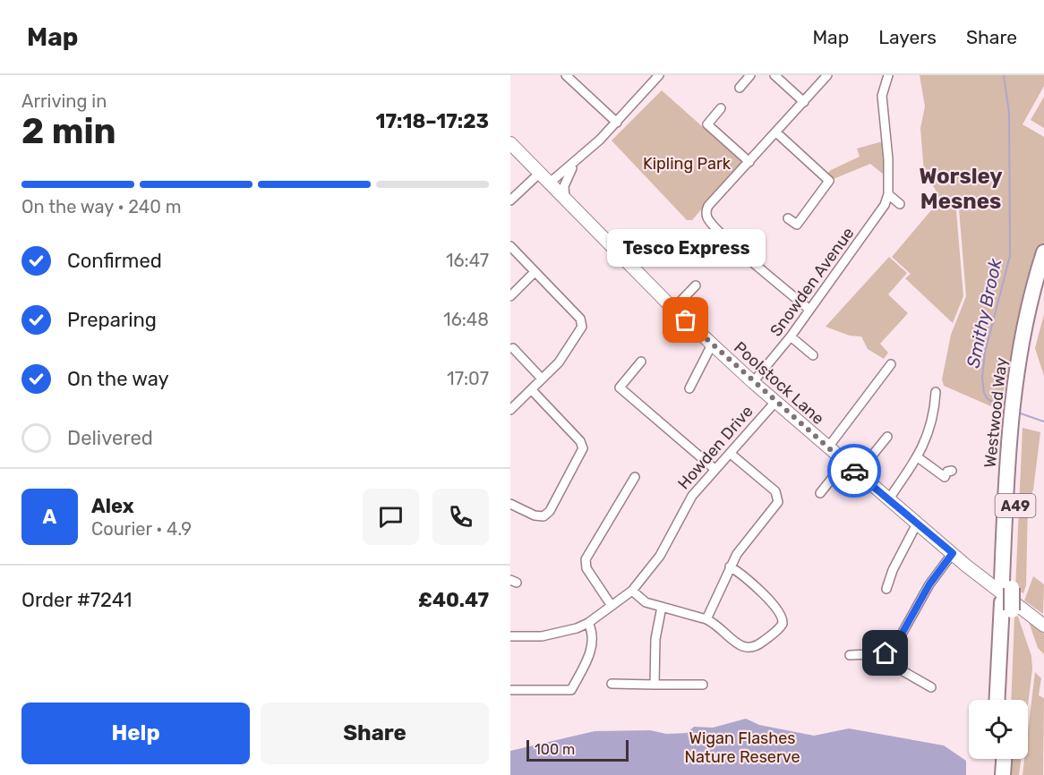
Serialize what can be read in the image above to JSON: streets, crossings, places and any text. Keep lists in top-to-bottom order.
{
  "streets": {
    "highway": ["Westwood Way", "A49"],
    "main road": ["Poolstock Lane"],
    "street": ["Snowden Avenue", "Howden Drive"]
  },
  "crossings": [
    ["Snowden Avenue", "Poolstock Lane"],
    ["Poolstock Lane", "Howden Drive"]
  ],
  "districts": ["Worsley Mesnes"],
  "water": ["Smithy Brook"],
  "parks": ["Kipling Park", "Wigan Flashes Nature Reserve"],
  "places": ["Tesco Express"],
  "scale_bar": "100 m",
  "page": {
    "header": "Map",
    "nav": ["Map", "Layers", "Share"],
    "heading": ["2 min", "Arriving in", "17:18–17:23"],
    "panel": [
      "Alex",
      "Courier · 4.9",
      "Order #7241",
      "£40.47"
    ],
    "bar": "On the way · 240 m",
    "bubble": "Tesco Express",
    "list": [
      ["Confirmed", "16:47"],
      ["Preparing", "16:48"],
      ["On the way", "17:07"],
      "Delivered"
    ],
    "round": "A",
    "buttons": ["Help", "Share"],
    "scale": "100 m"
  }
}
